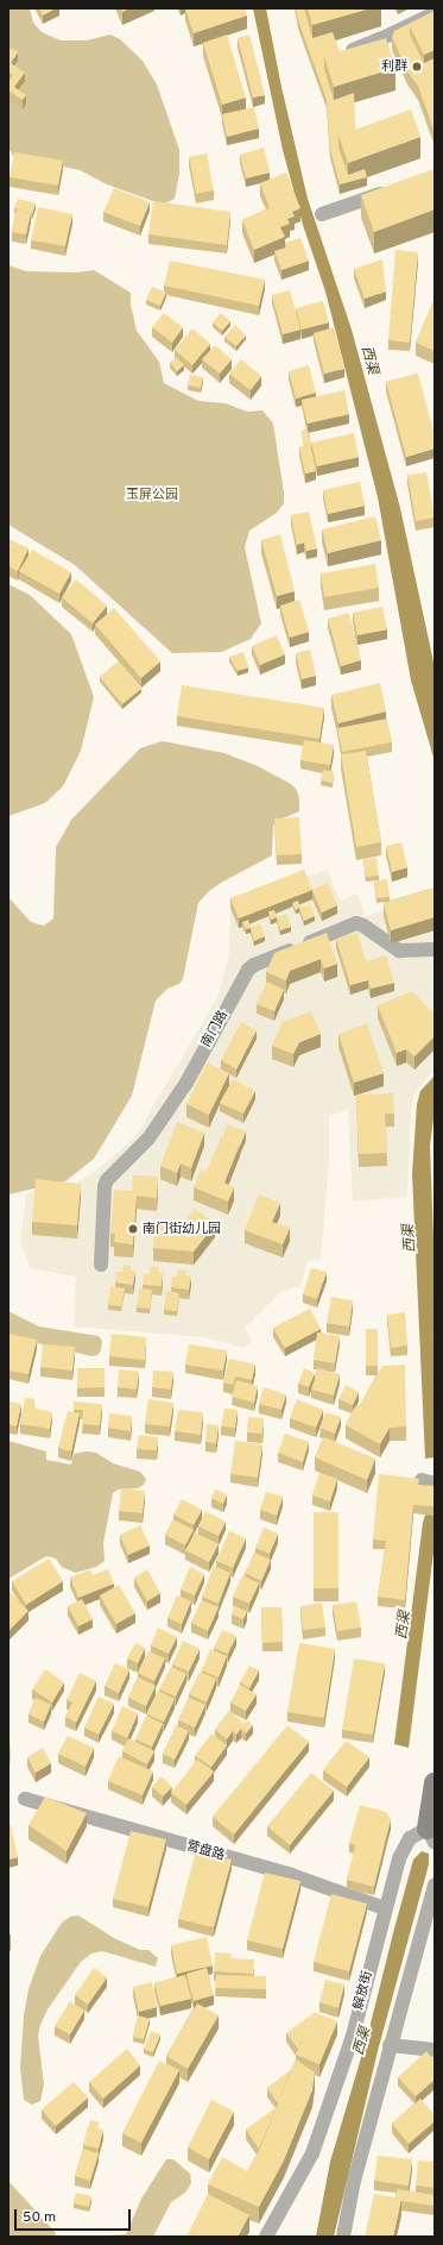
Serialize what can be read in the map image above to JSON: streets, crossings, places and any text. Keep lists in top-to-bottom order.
{
  "streets": {
    "street": ["南门路", "营盘路", "解放街"]
  },
  "crossings": [
    ["营盘路", "解放街"]
  ],
  "water": ["西渠"],
  "parks": ["玉屏公园"],
  "places": ["利群", "南门街幼儿园"],
  "scale_bar": "50 m"
}
